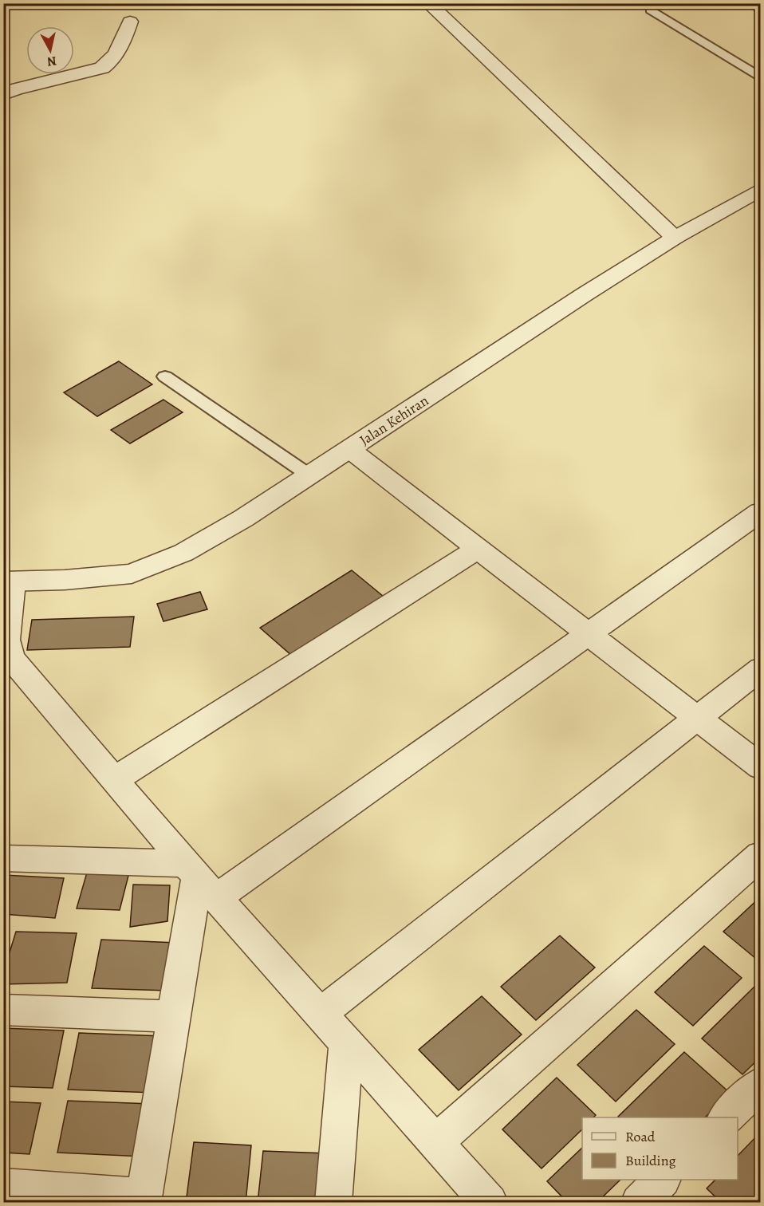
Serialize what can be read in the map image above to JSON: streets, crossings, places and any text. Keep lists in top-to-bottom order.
{
  "streets": {
    "street": ["Jalan Kehiran"]
  },
  "legend": ["Road", "Building"],
  "north": "bottom"
}
